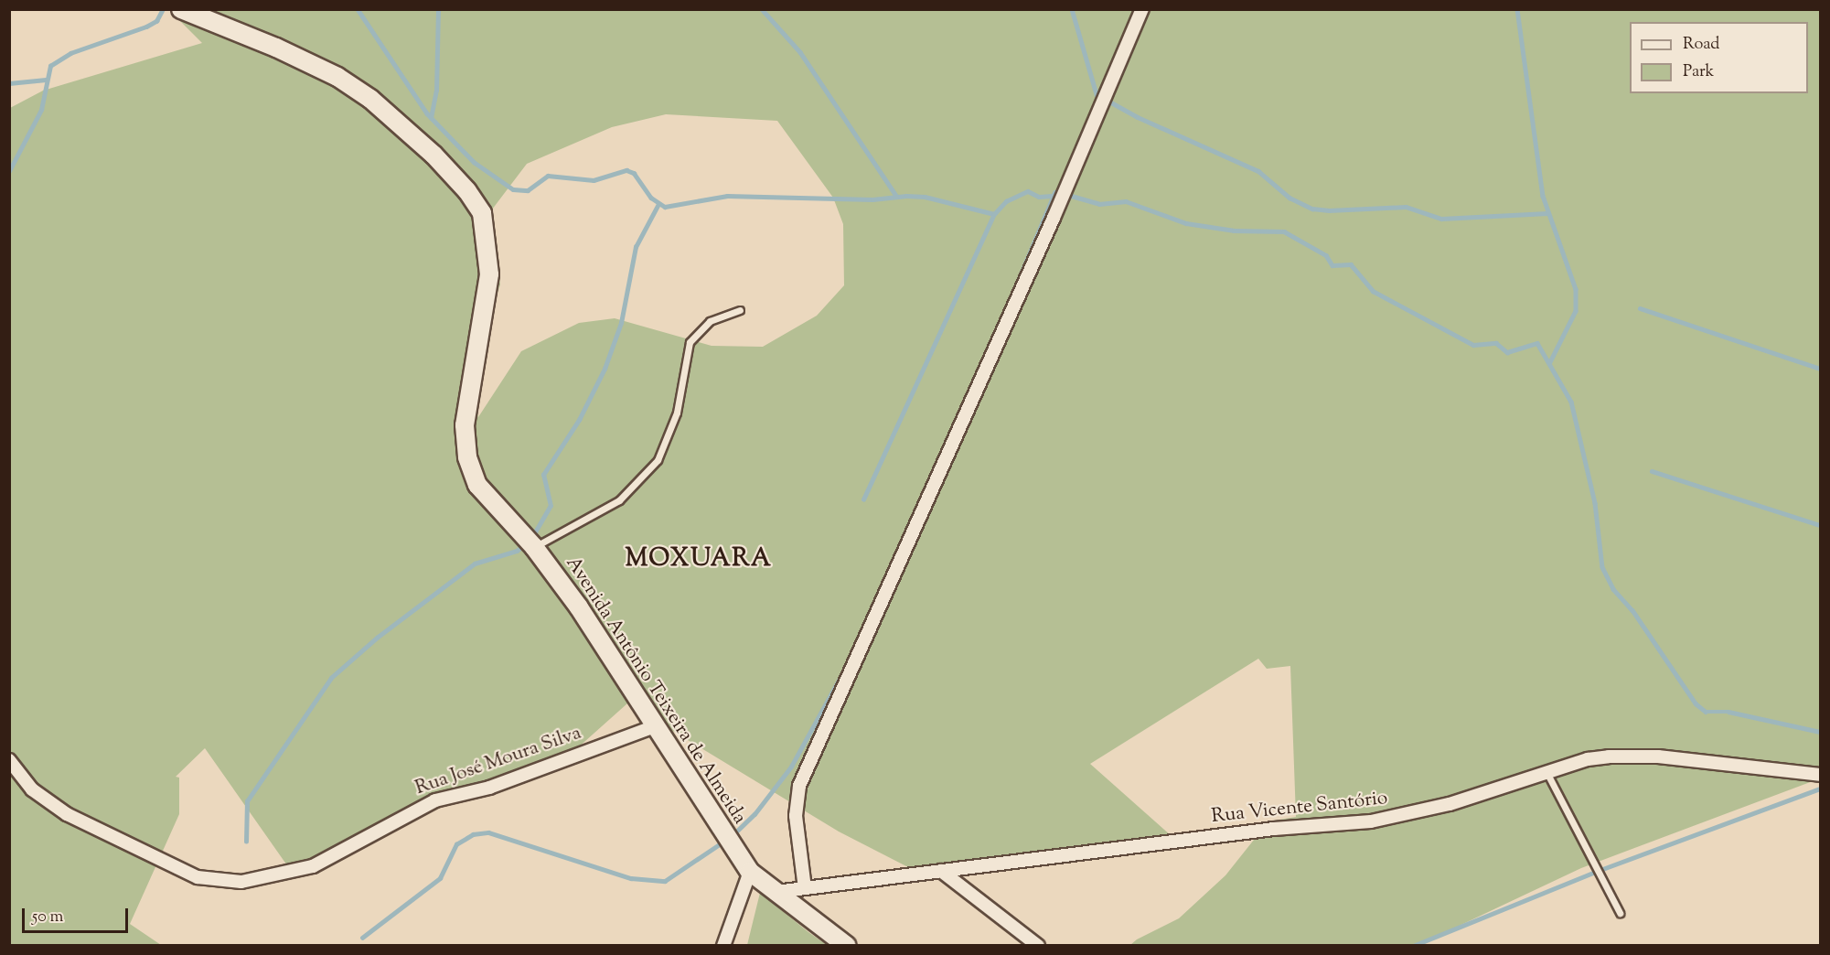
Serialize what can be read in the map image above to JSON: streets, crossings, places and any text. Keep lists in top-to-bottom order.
{
  "streets": {
    "street": ["Avenida Antônio Teixeira de Almeida", "Rua José Moura Silva", "Rua Vicente Santório"]
  },
  "crossings": [
    ["Avenida Antônio Teixeira de Almeida", "Rua José Moura Silva"],
    ["Avenida Antônio Teixeira de Almeida", "Rua Vicente Santório"]
  ],
  "districts": ["MOXUARA"],
  "legend": ["Road", "Park"],
  "scale_bar": "50 m"
}
